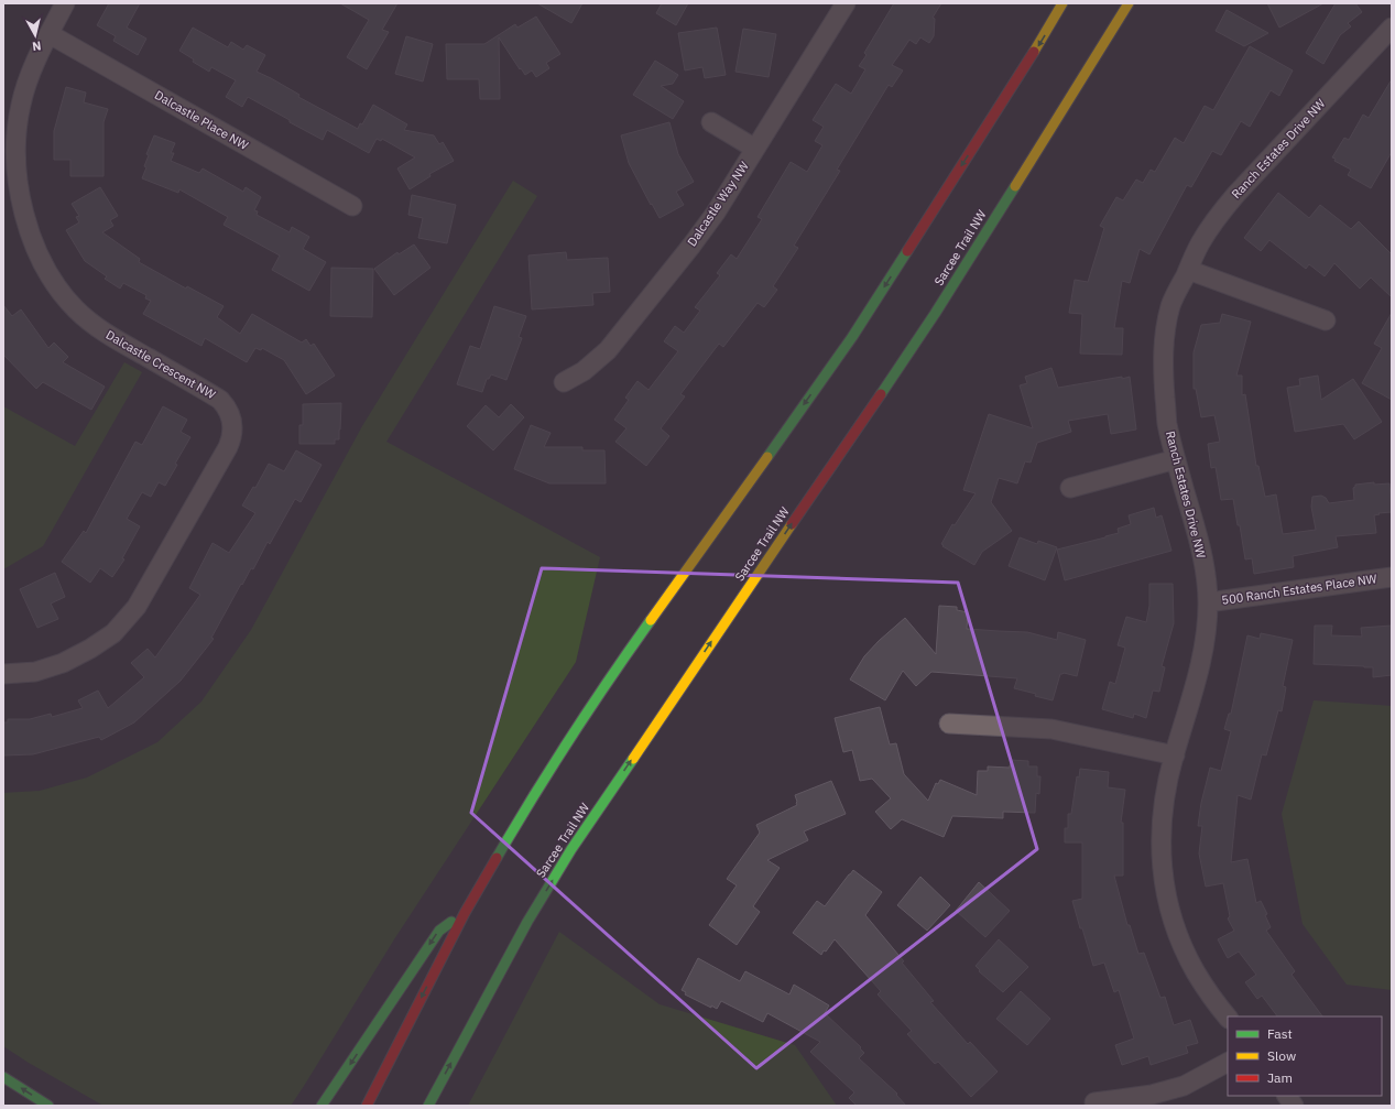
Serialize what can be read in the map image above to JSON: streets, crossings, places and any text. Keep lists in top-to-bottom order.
{
  "streets": {
    "main road": ["Sarcee Trail NW"],
    "street": [
      "Dalcastle Place NW",
      "Ranch Estates Drive NW",
      "Dalcastle Way NW",
      "Dalcastle Crescent NW",
      "500 Ranch Estates Place NW"
    ]
  },
  "crossings": [
    ["Dalcastle Place NW", "Dalcastle Crescent NW"],
    ["Ranch Estates Drive NW", "500 Ranch Estates Place NW"]
  ],
  "legend": ["Fast", "Slow", "Jam"],
  "north": "bottom"
}
